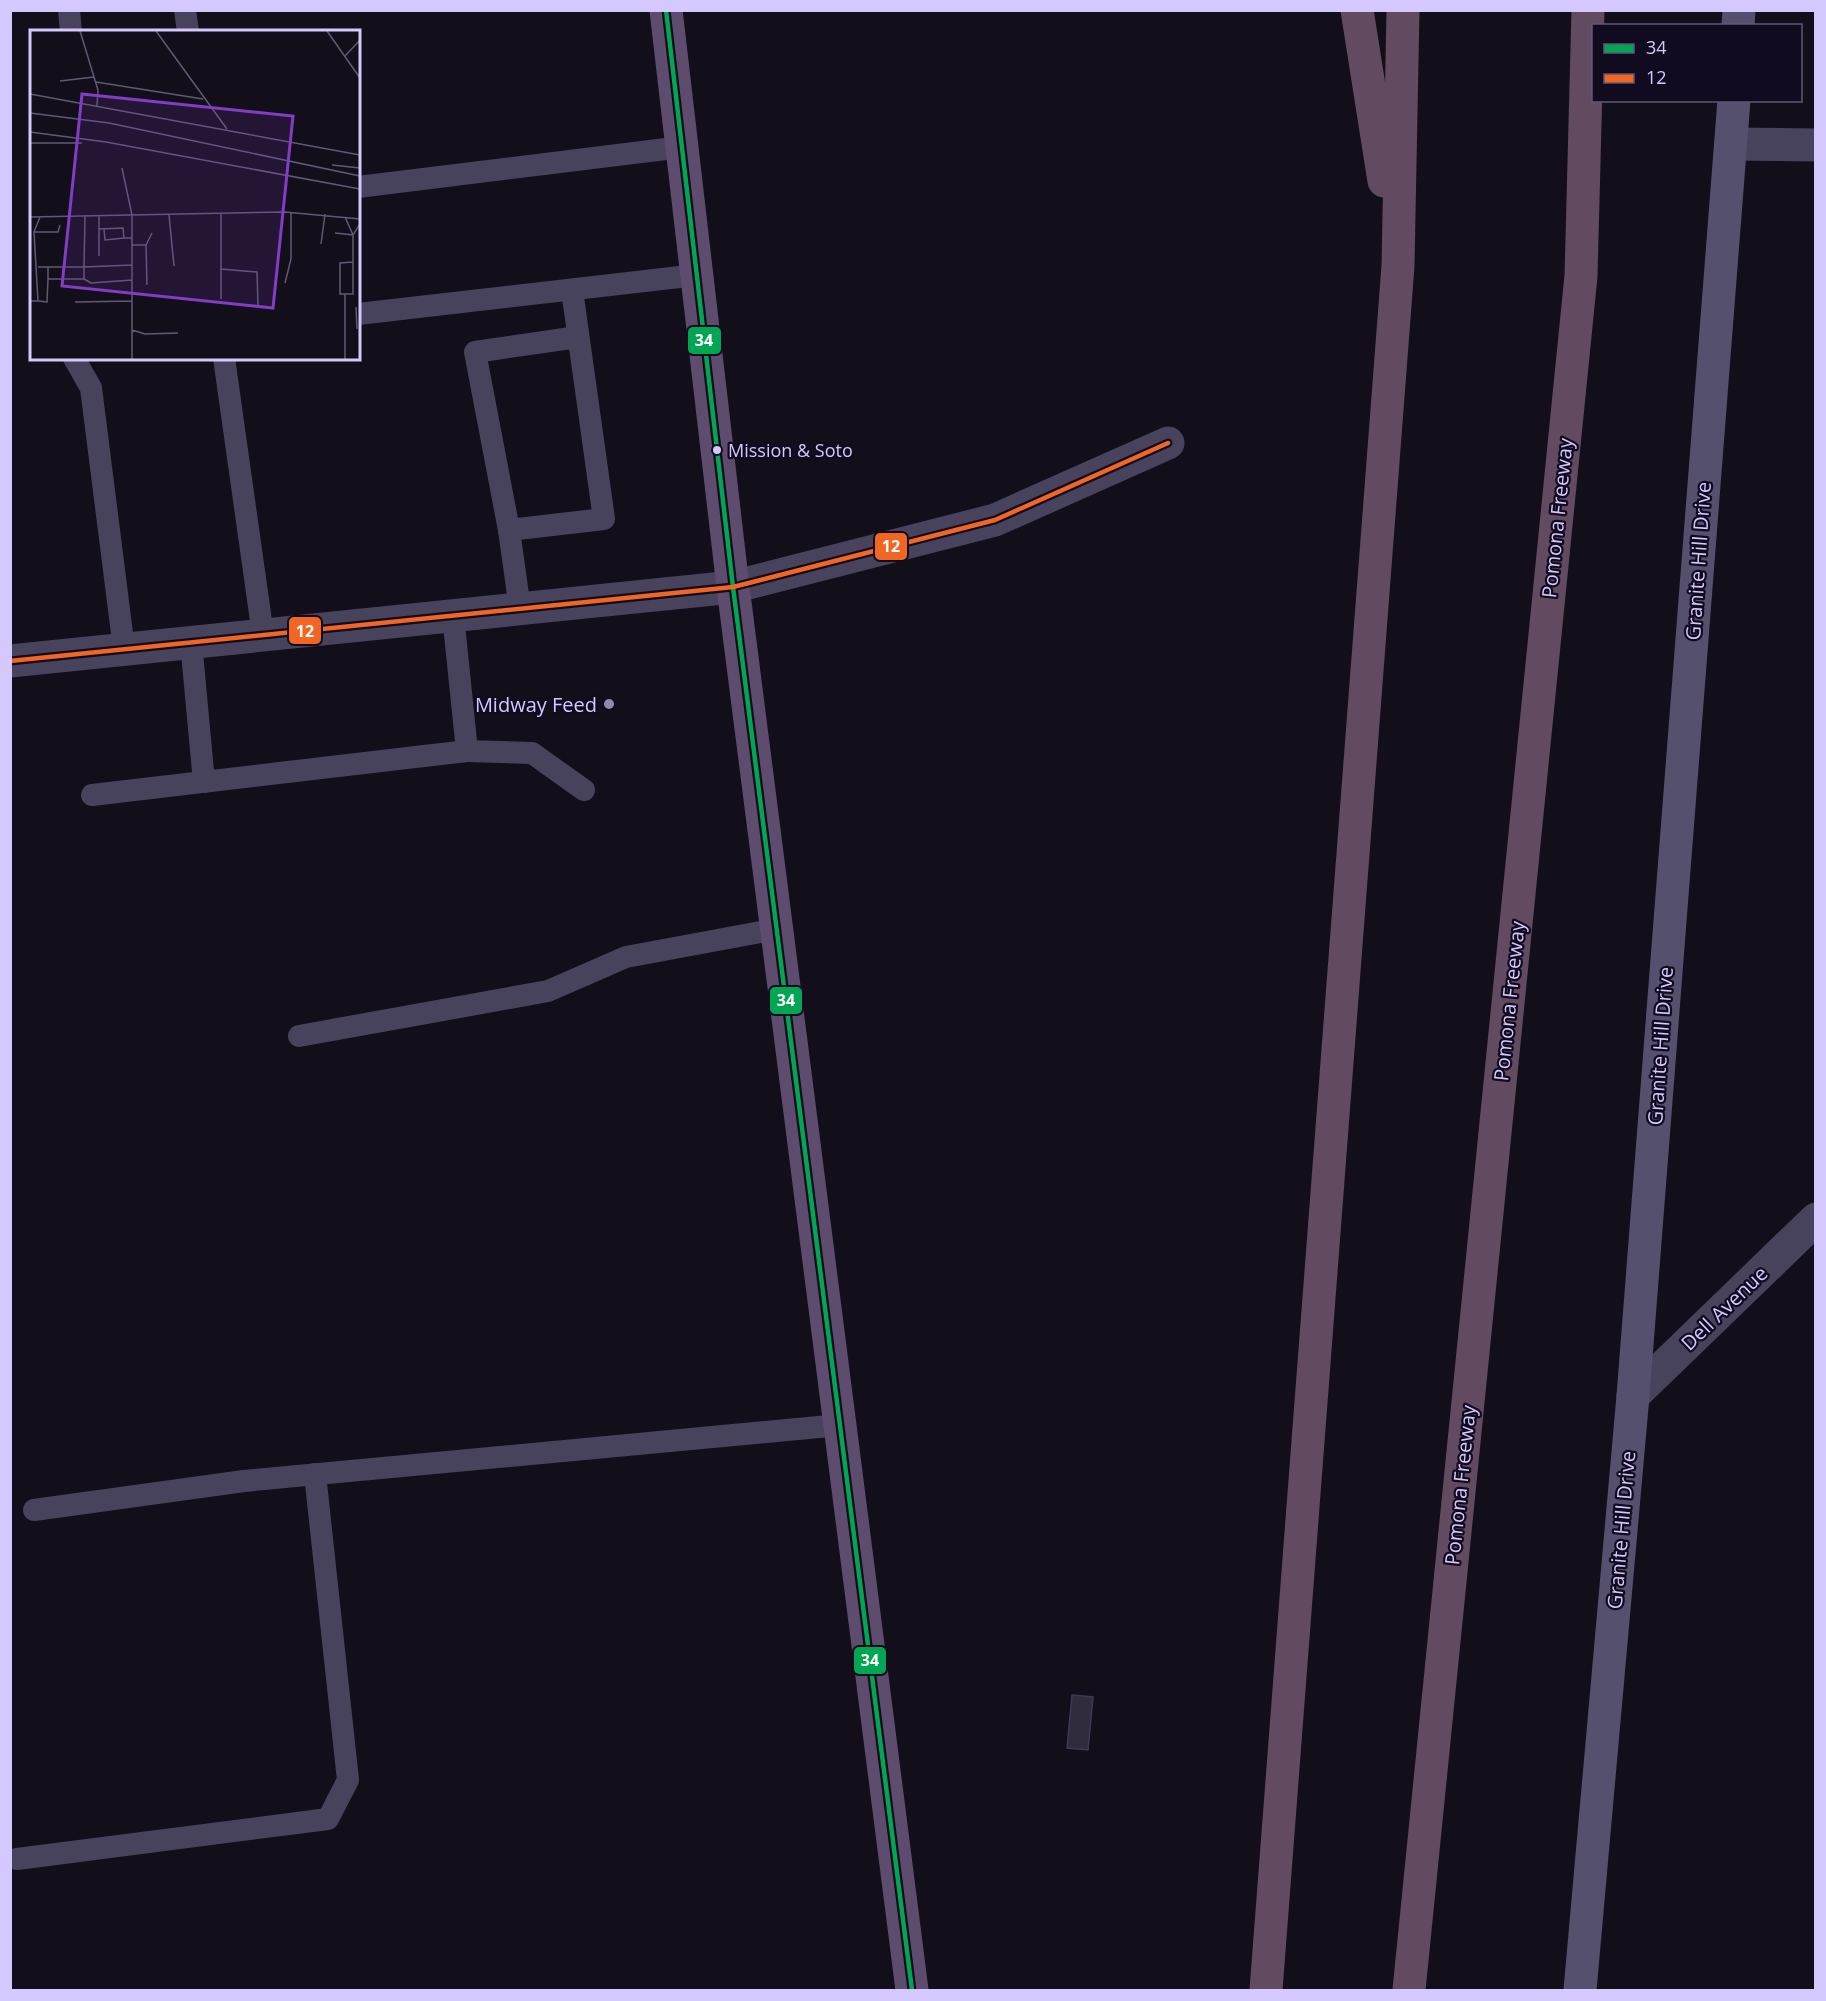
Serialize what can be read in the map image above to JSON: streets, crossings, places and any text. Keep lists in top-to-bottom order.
{
  "streets": {
    "highway": ["Pomona Freeway"],
    "street": ["Granite Hill Drive", "Dell Avenue"]
  },
  "crossings": [
    ["Granite Hill Drive", "Dell Avenue"]
  ],
  "places": ["Mission & Soto", "Midway Feed"],
  "lines": ["transit line 34", "transit line 12"],
  "legend": ["34", "12"]
}
